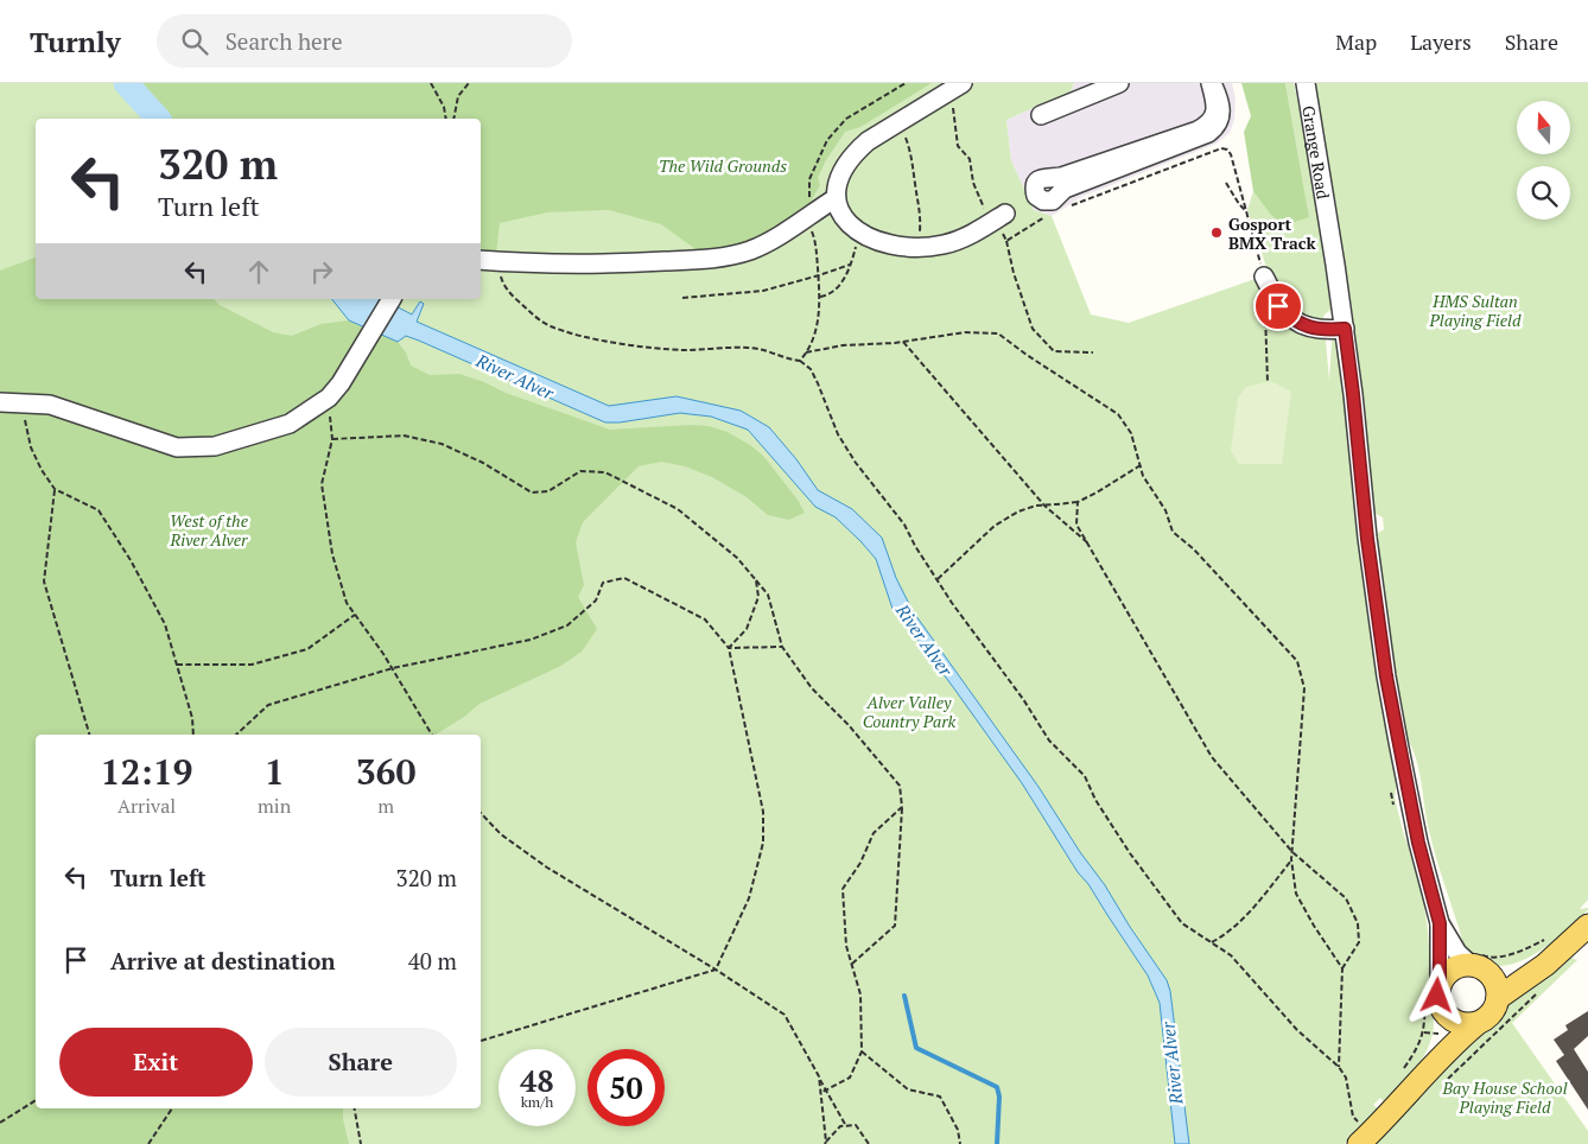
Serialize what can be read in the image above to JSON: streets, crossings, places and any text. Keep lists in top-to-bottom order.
{
  "streets": {
    "street": ["Grange Road"]
  },
  "water": ["River Alver"],
  "parks": [
    "The Wild Grounds",
    "HMS Sultan Playing Field",
    "West of the River Alver",
    "Alver Valley Country Park",
    "Bay House School Playing Field"
  ],
  "places": ["Gosport BMX Track"],
  "north": "top",
  "page": {
    "header": "Turnly",
    "search": "Search here",
    "nav": ["Map", "Layers", "Share"],
    "turn": ["320 m", "Turn left"],
    "eta": [
      "12:19",
      "Arrival",
      "1",
      "min",
      "360",
      "m"
    ],
    "list": [
      {
        "name": "Turn left",
        "value": "320 m"
      },
      {
        "name": "Arrive at destination",
        "value": "40 m"
      }
    ],
    "buttons": ["Exit", "Share"],
    "speed": "48 km/h",
    "limit": "50"
  }
}
